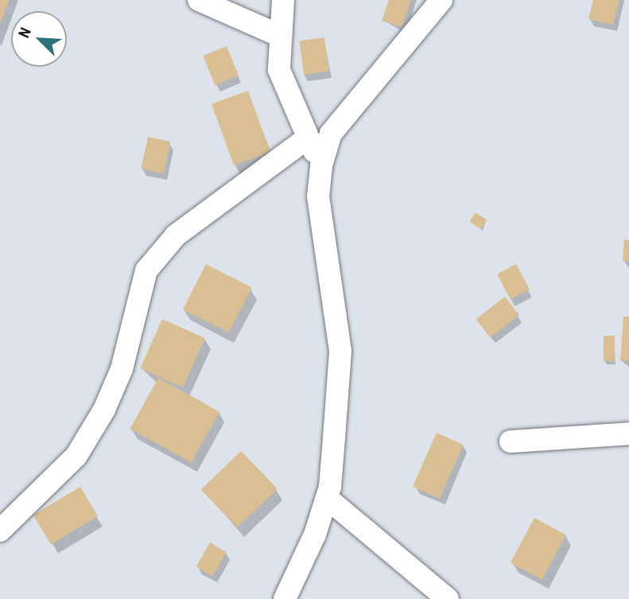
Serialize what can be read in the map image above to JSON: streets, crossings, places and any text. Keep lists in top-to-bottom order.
{
  "north": "top left"
}
